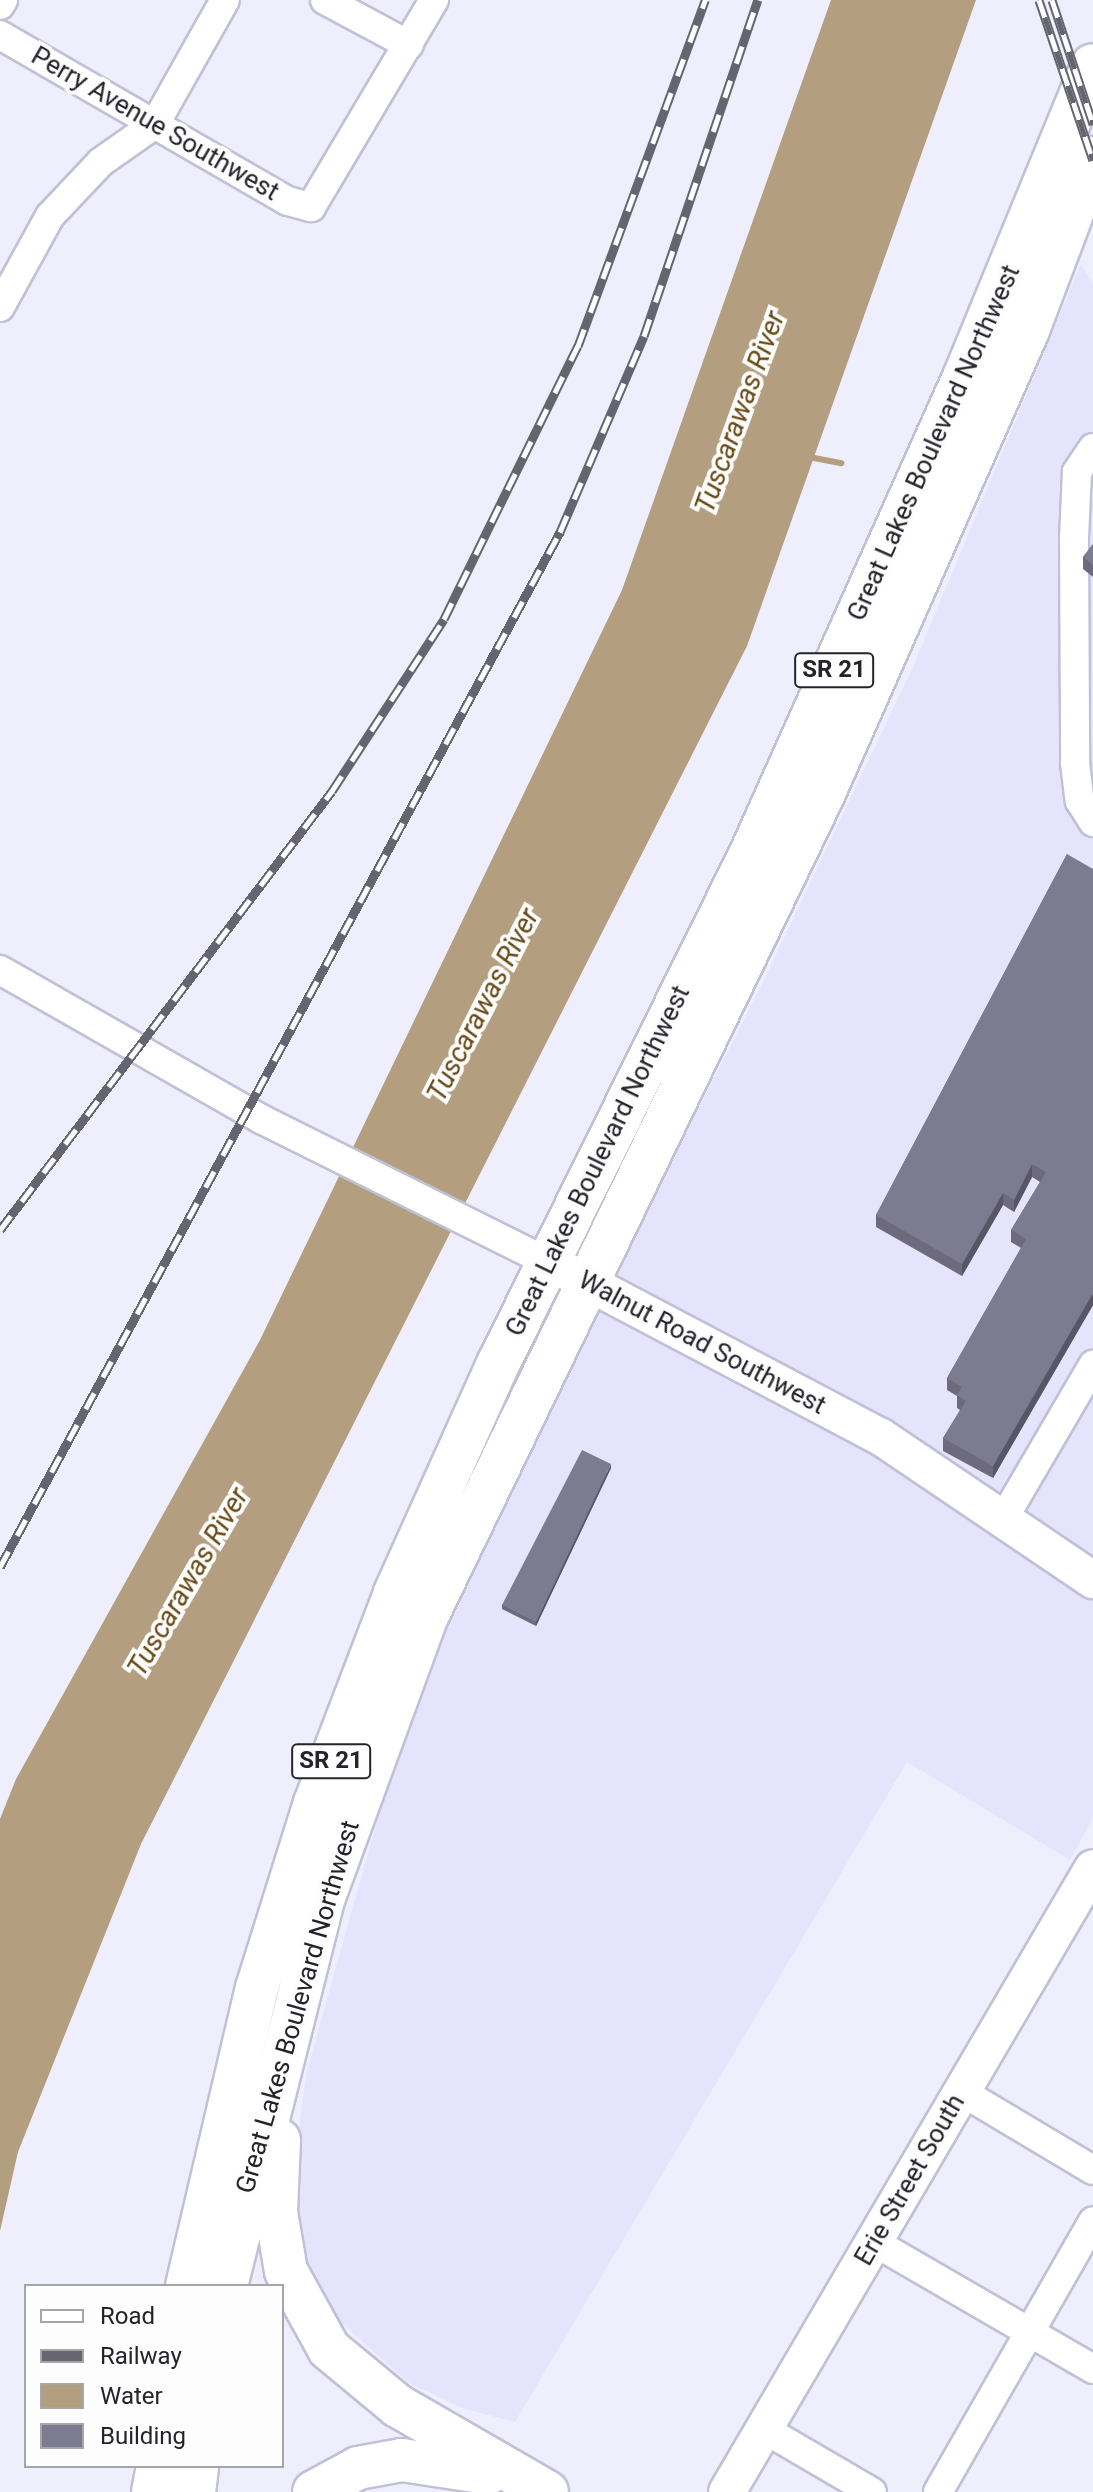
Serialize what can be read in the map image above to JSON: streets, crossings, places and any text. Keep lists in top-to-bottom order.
{
  "streets": {
    "highway": ["Great Lakes Boulevard Northwest", "SR 21"],
    "main road": ["Walnut Road Southwest", "Erie Street South"],
    "street": ["Perry Avenue Southwest"]
  },
  "crossings": [
    ["Great Lakes Boulevard Northwest", "Walnut Road Southwest"]
  ],
  "water": ["Tuscarawas River"],
  "legend": [
    "Road",
    "Railway",
    "Water",
    "Building"
  ]
}
